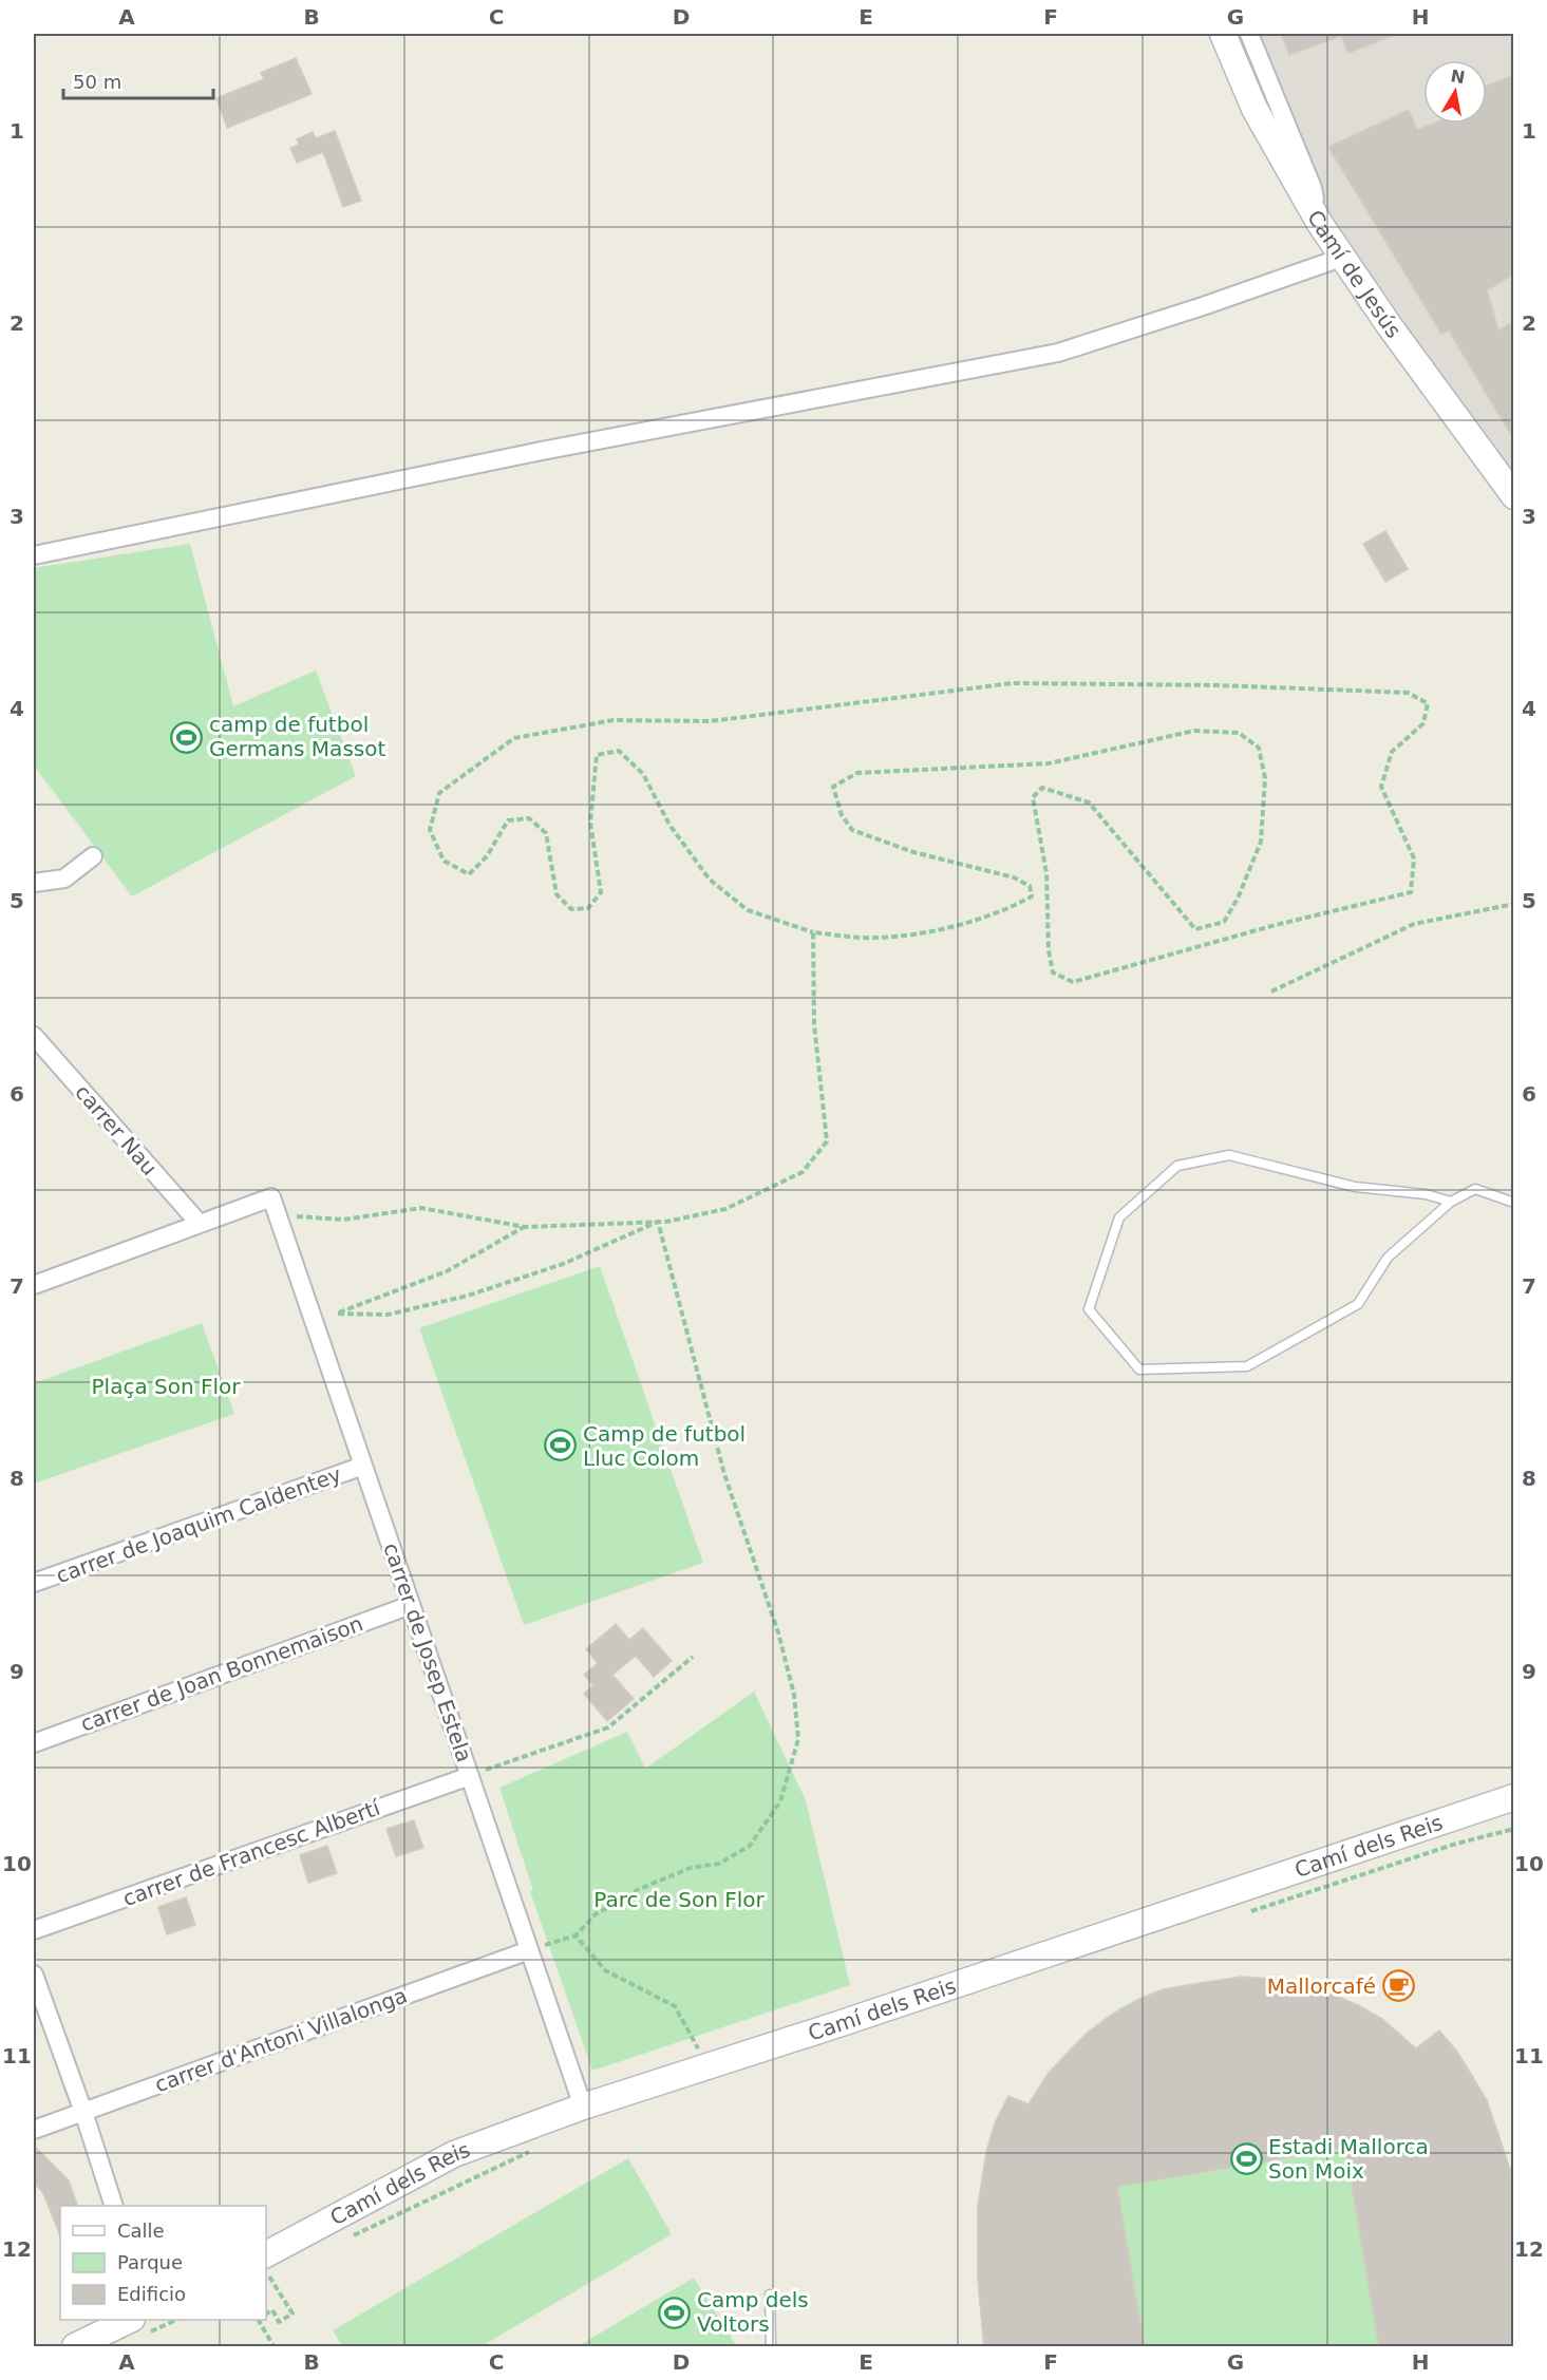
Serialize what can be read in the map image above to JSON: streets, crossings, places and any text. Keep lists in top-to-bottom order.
{
  "streets": {
    "street": [
      "Camí de Jesús",
      "carrer Nau",
      "carrer de Joaquim Caldentey",
      "carrer de Josep Estela",
      "carrer de Joan Bonnemaison",
      "Camí dels Reis",
      "carrer de Francesc Albertí",
      "carrer d'Antoni Villalonga"
    ]
  },
  "crossings": [
    ["carrer de Joaquim Caldentey", "carrer de Josep Estela"],
    ["carrer de Josep Estela", "carrer de Joan Bonnemaison"],
    ["carrer de Josep Estela", "Camí dels Reis"],
    ["carrer de Josep Estela", "carrer de Francesc Albertí"],
    ["carrer de Josep Estela", "carrer d'Antoni Villalonga"]
  ],
  "parks": ["Plaça Son Flor", "Parc de Son Flor"],
  "places": {
    "sports": [
      "camp de futbol Germans Massot",
      "Camp de futbol Lluc Colom",
      "Estadi Mallorca Son Moix",
      "Camp dels Voltors"
    ],
    "cafe": ["Mallorcafé"]
  },
  "legend": ["Calle", "Parque", "Edificio"],
  "scale_bar": "50 m",
  "north": "top",
  "grid": {
    "columns": [
      "A",
      "B",
      "C",
      "D",
      "E",
      "F",
      "G",
      "H"
    ],
    "rows": [
      "1",
      "2",
      "3",
      "4",
      "5",
      "6",
      "7",
      "8",
      "9",
      "10",
      "11",
      "12"
    ]
  }
}
